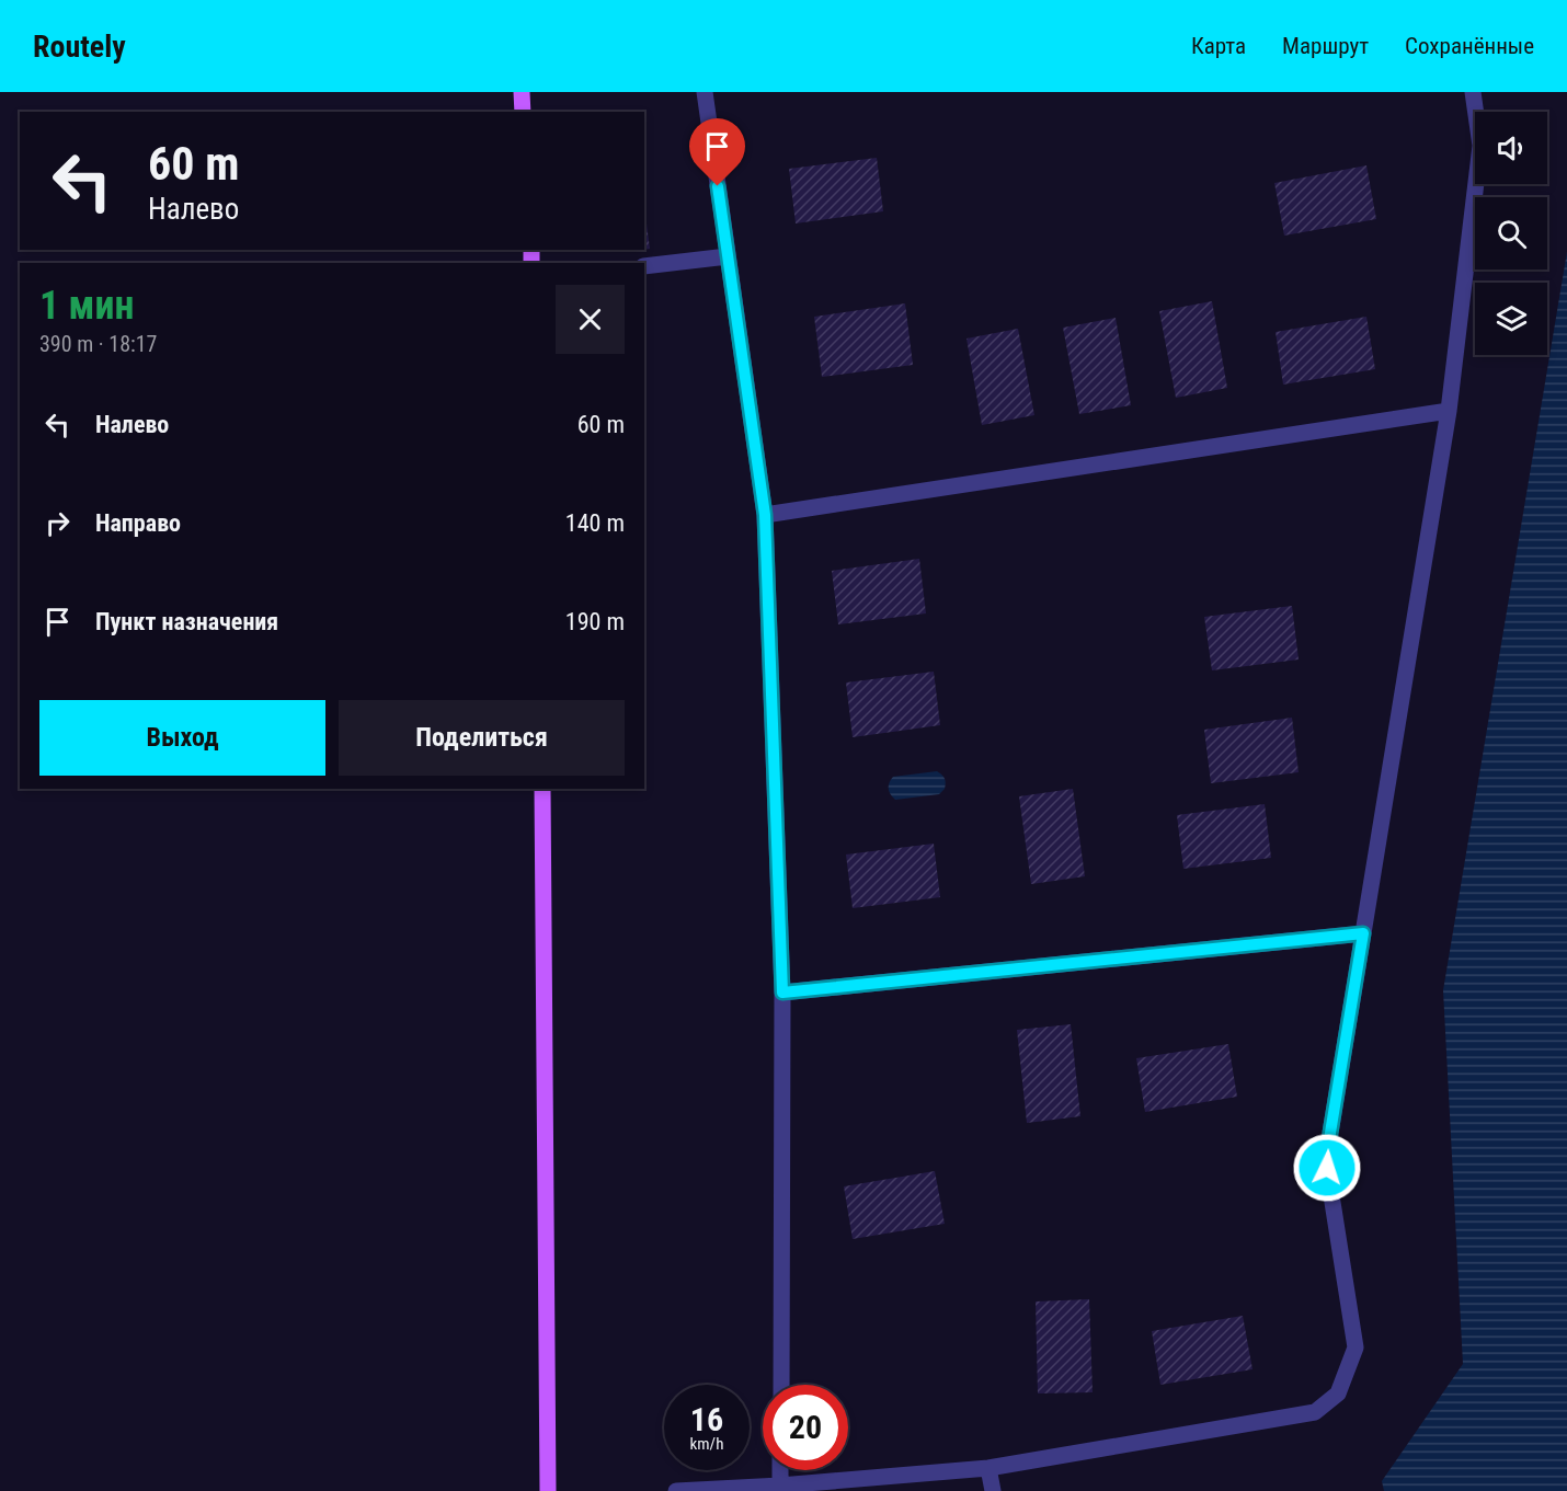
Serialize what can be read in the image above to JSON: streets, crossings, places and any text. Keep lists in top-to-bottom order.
{
  "page": {
    "header": "Routely",
    "nav": ["Карта", "Маршрут", "Сохранённые"],
    "turn": ["60 m", "Налево"],
    "heading": ["1 мин", "390 m · 18:17"],
    "list": [
      {
        "name": "Налево",
        "value": "60 m"
      },
      {
        "name": "Направо",
        "value": "140 m"
      },
      {
        "name": "Пункт назначения",
        "value": "190 m"
      }
    ],
    "buttons": ["Выход", "Поделиться"],
    "speed": "16 km/h",
    "limit": "20"
  }
}
